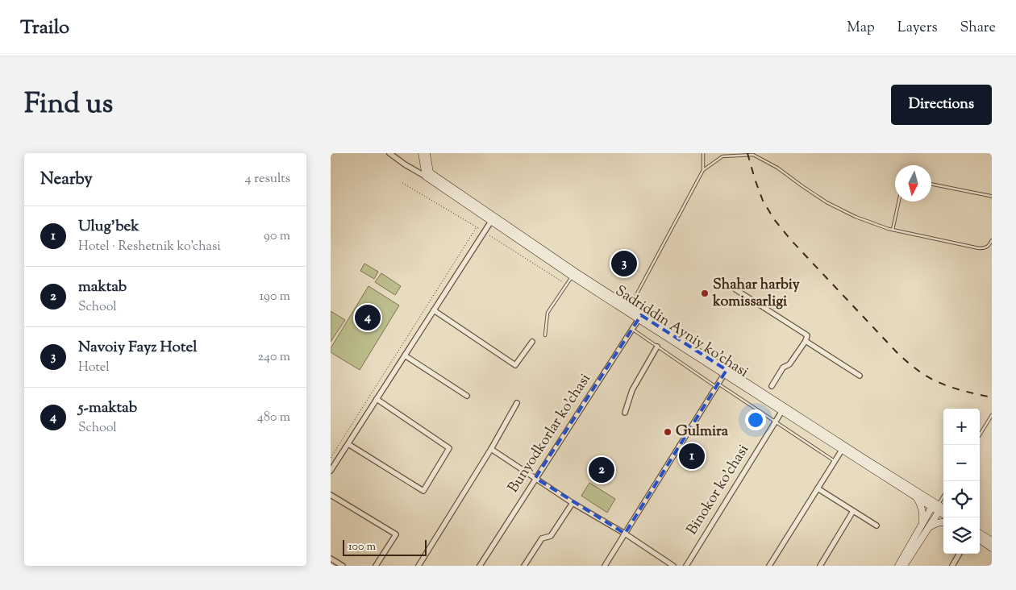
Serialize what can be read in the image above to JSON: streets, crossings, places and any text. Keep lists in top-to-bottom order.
{
  "streets": {
    "main road": ["Sadriddin Ayniy ko'chasi"],
    "street": ["Bunyodkorlar ko'chasi", "Binokor ko'chasi"]
  },
  "crossings": [
    ["Sadriddin Ayniy ko'chasi", "Bunyodkorlar ko'chasi"],
    ["Sadriddin Ayniy ko'chasi", "Binokor ko'chasi"]
  ],
  "places": ["Shahar harbiy komissarligi", "Gulmira"],
  "scale_bar": "100 m",
  "north": "bottom",
  "page": {
    "header": "Trailo",
    "nav": ["Map", "Layers", "Share"],
    "title": "Find us",
    "buttons": "Directions",
    "heading": ["Nearby", "4 results"],
    "list": [
      {
        "mark": "1",
        "name": "Ulug'bek",
        "note": "Hotel · Reshetnik ko'chasi",
        "value": "90 m"
      },
      {
        "mark": "2",
        "name": "maktab",
        "note": "School",
        "value": "190 m"
      },
      {
        "mark": "3",
        "name": "Navoiy Fayz Hotel",
        "note": "Hotel",
        "value": "240 m"
      },
      {
        "mark": "4",
        "name": "5-maktab",
        "note": "School",
        "value": "480 m"
      }
    ],
    "pins": [
      "3",
      "4",
      "1",
      "2"
    ],
    "map_buttons": ["+", "−"],
    "scale": "100 m"
  }
}
